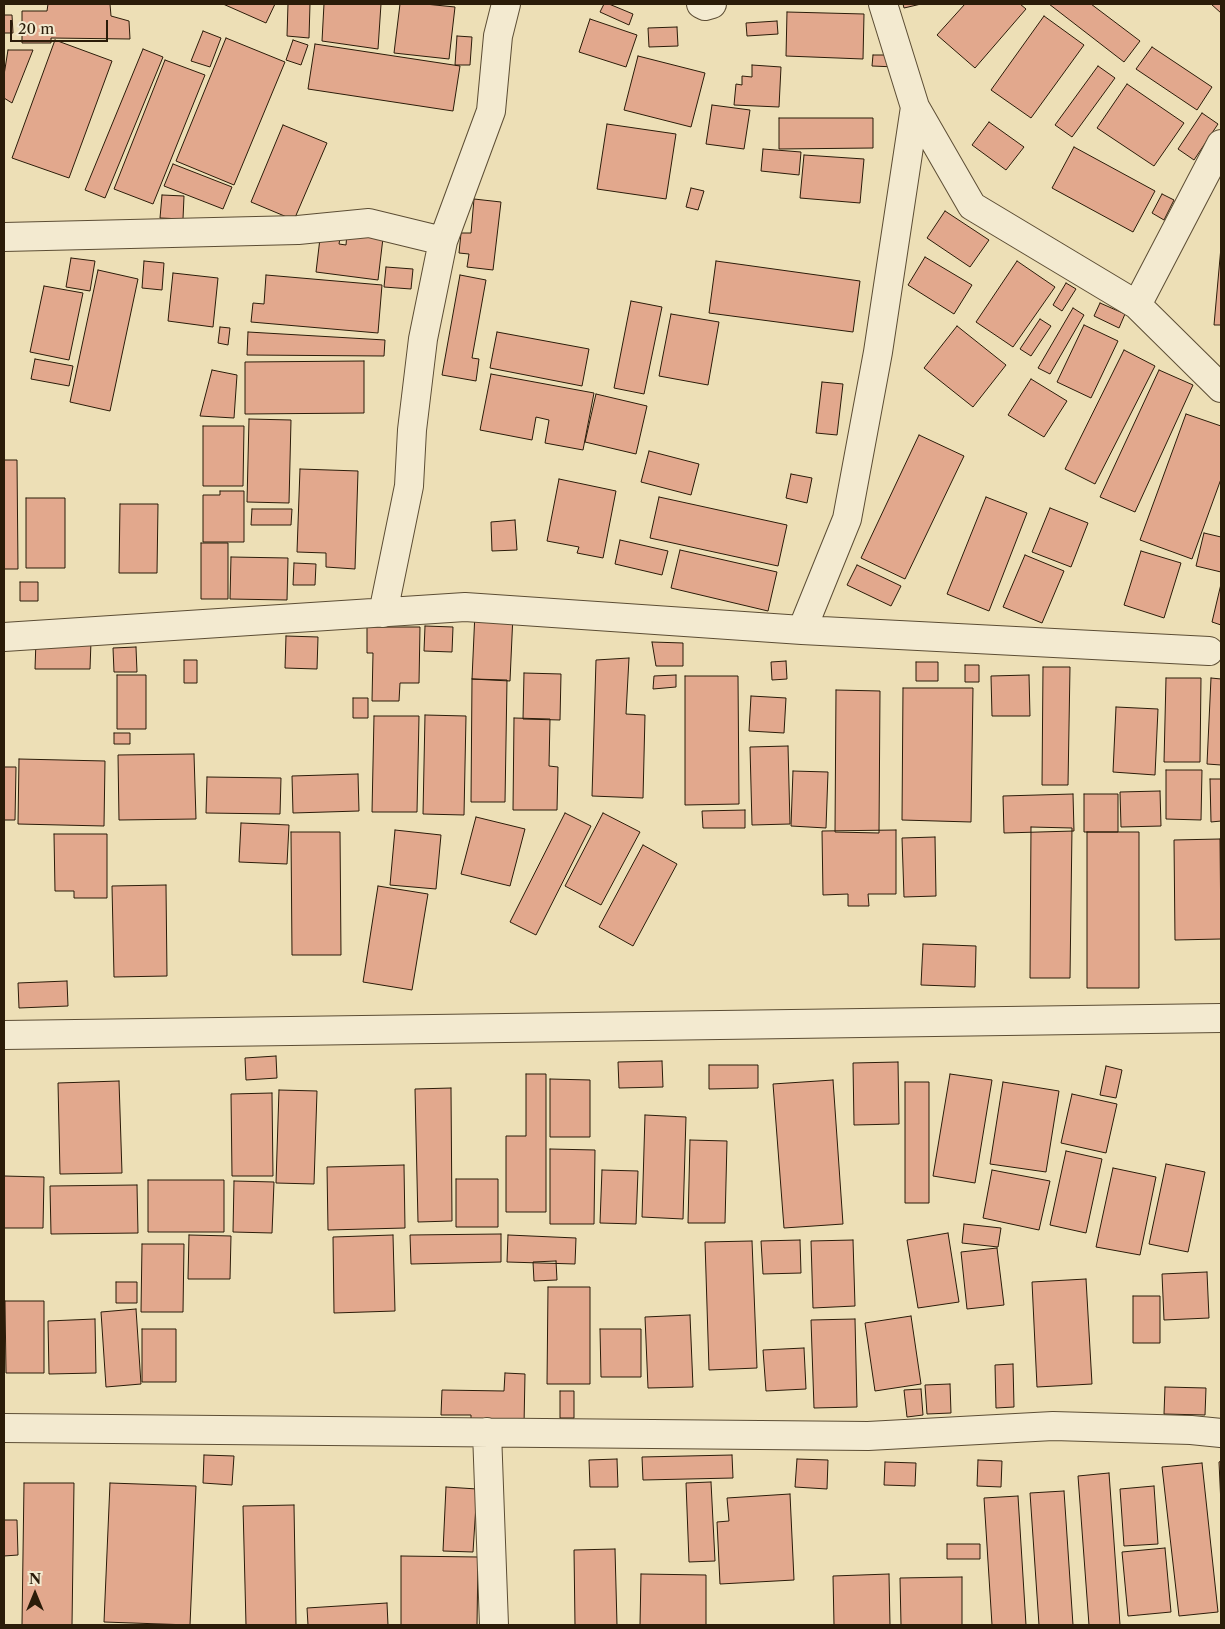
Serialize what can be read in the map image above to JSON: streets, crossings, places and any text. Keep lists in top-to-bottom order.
{
  "scale_bar": "20 m",
  "north": "top"
}
